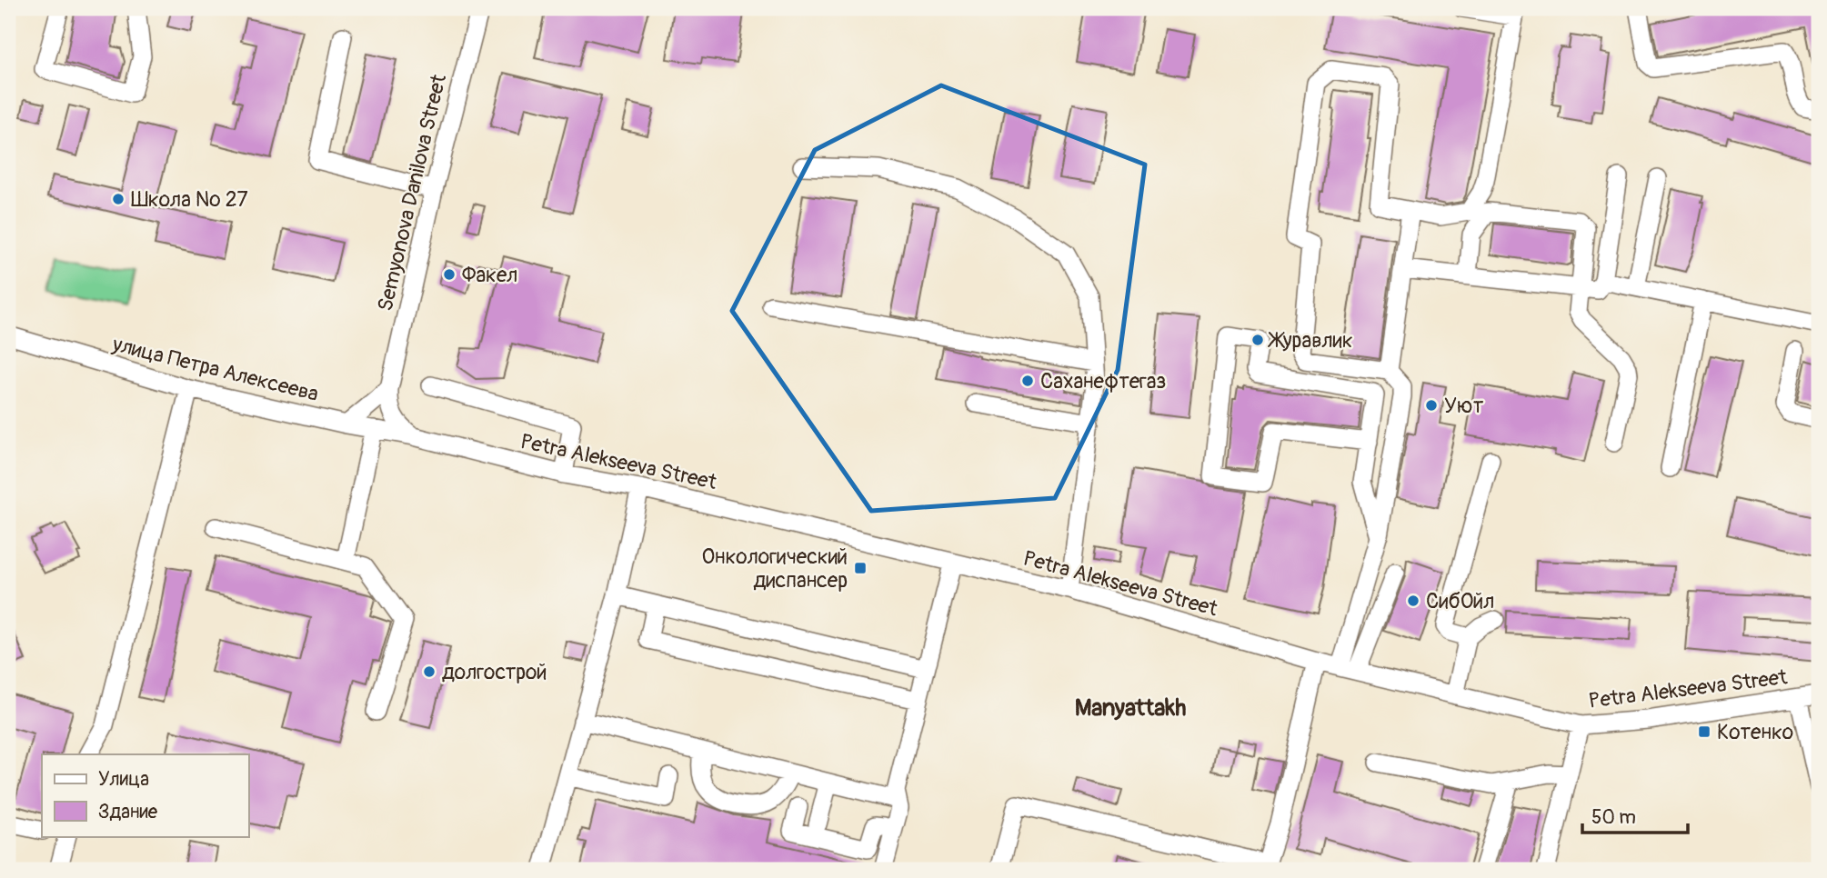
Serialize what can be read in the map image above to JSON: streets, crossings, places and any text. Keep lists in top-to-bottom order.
{
  "streets": {
    "street": ["Semyonova Danilova Street", "улица Петра Алексеева", "Petra Alekseeva Street"]
  },
  "crossings": [
    ["улица Петра Алексеева", "Petra Alekseeva Street"]
  ],
  "districts": ["Manyattakh"],
  "places": {
    "other": [
      "Школа № 27",
      "Факел",
      "Журавлик",
      "Саханефтегаз",
      "Уют",
      "СибОйл",
      "долгострой"
    ],
    "transit": ["Онкологический диспансер", "Котенко"]
  },
  "legend": ["Улица", "Здание"],
  "scale_bar": "50 m"
}
